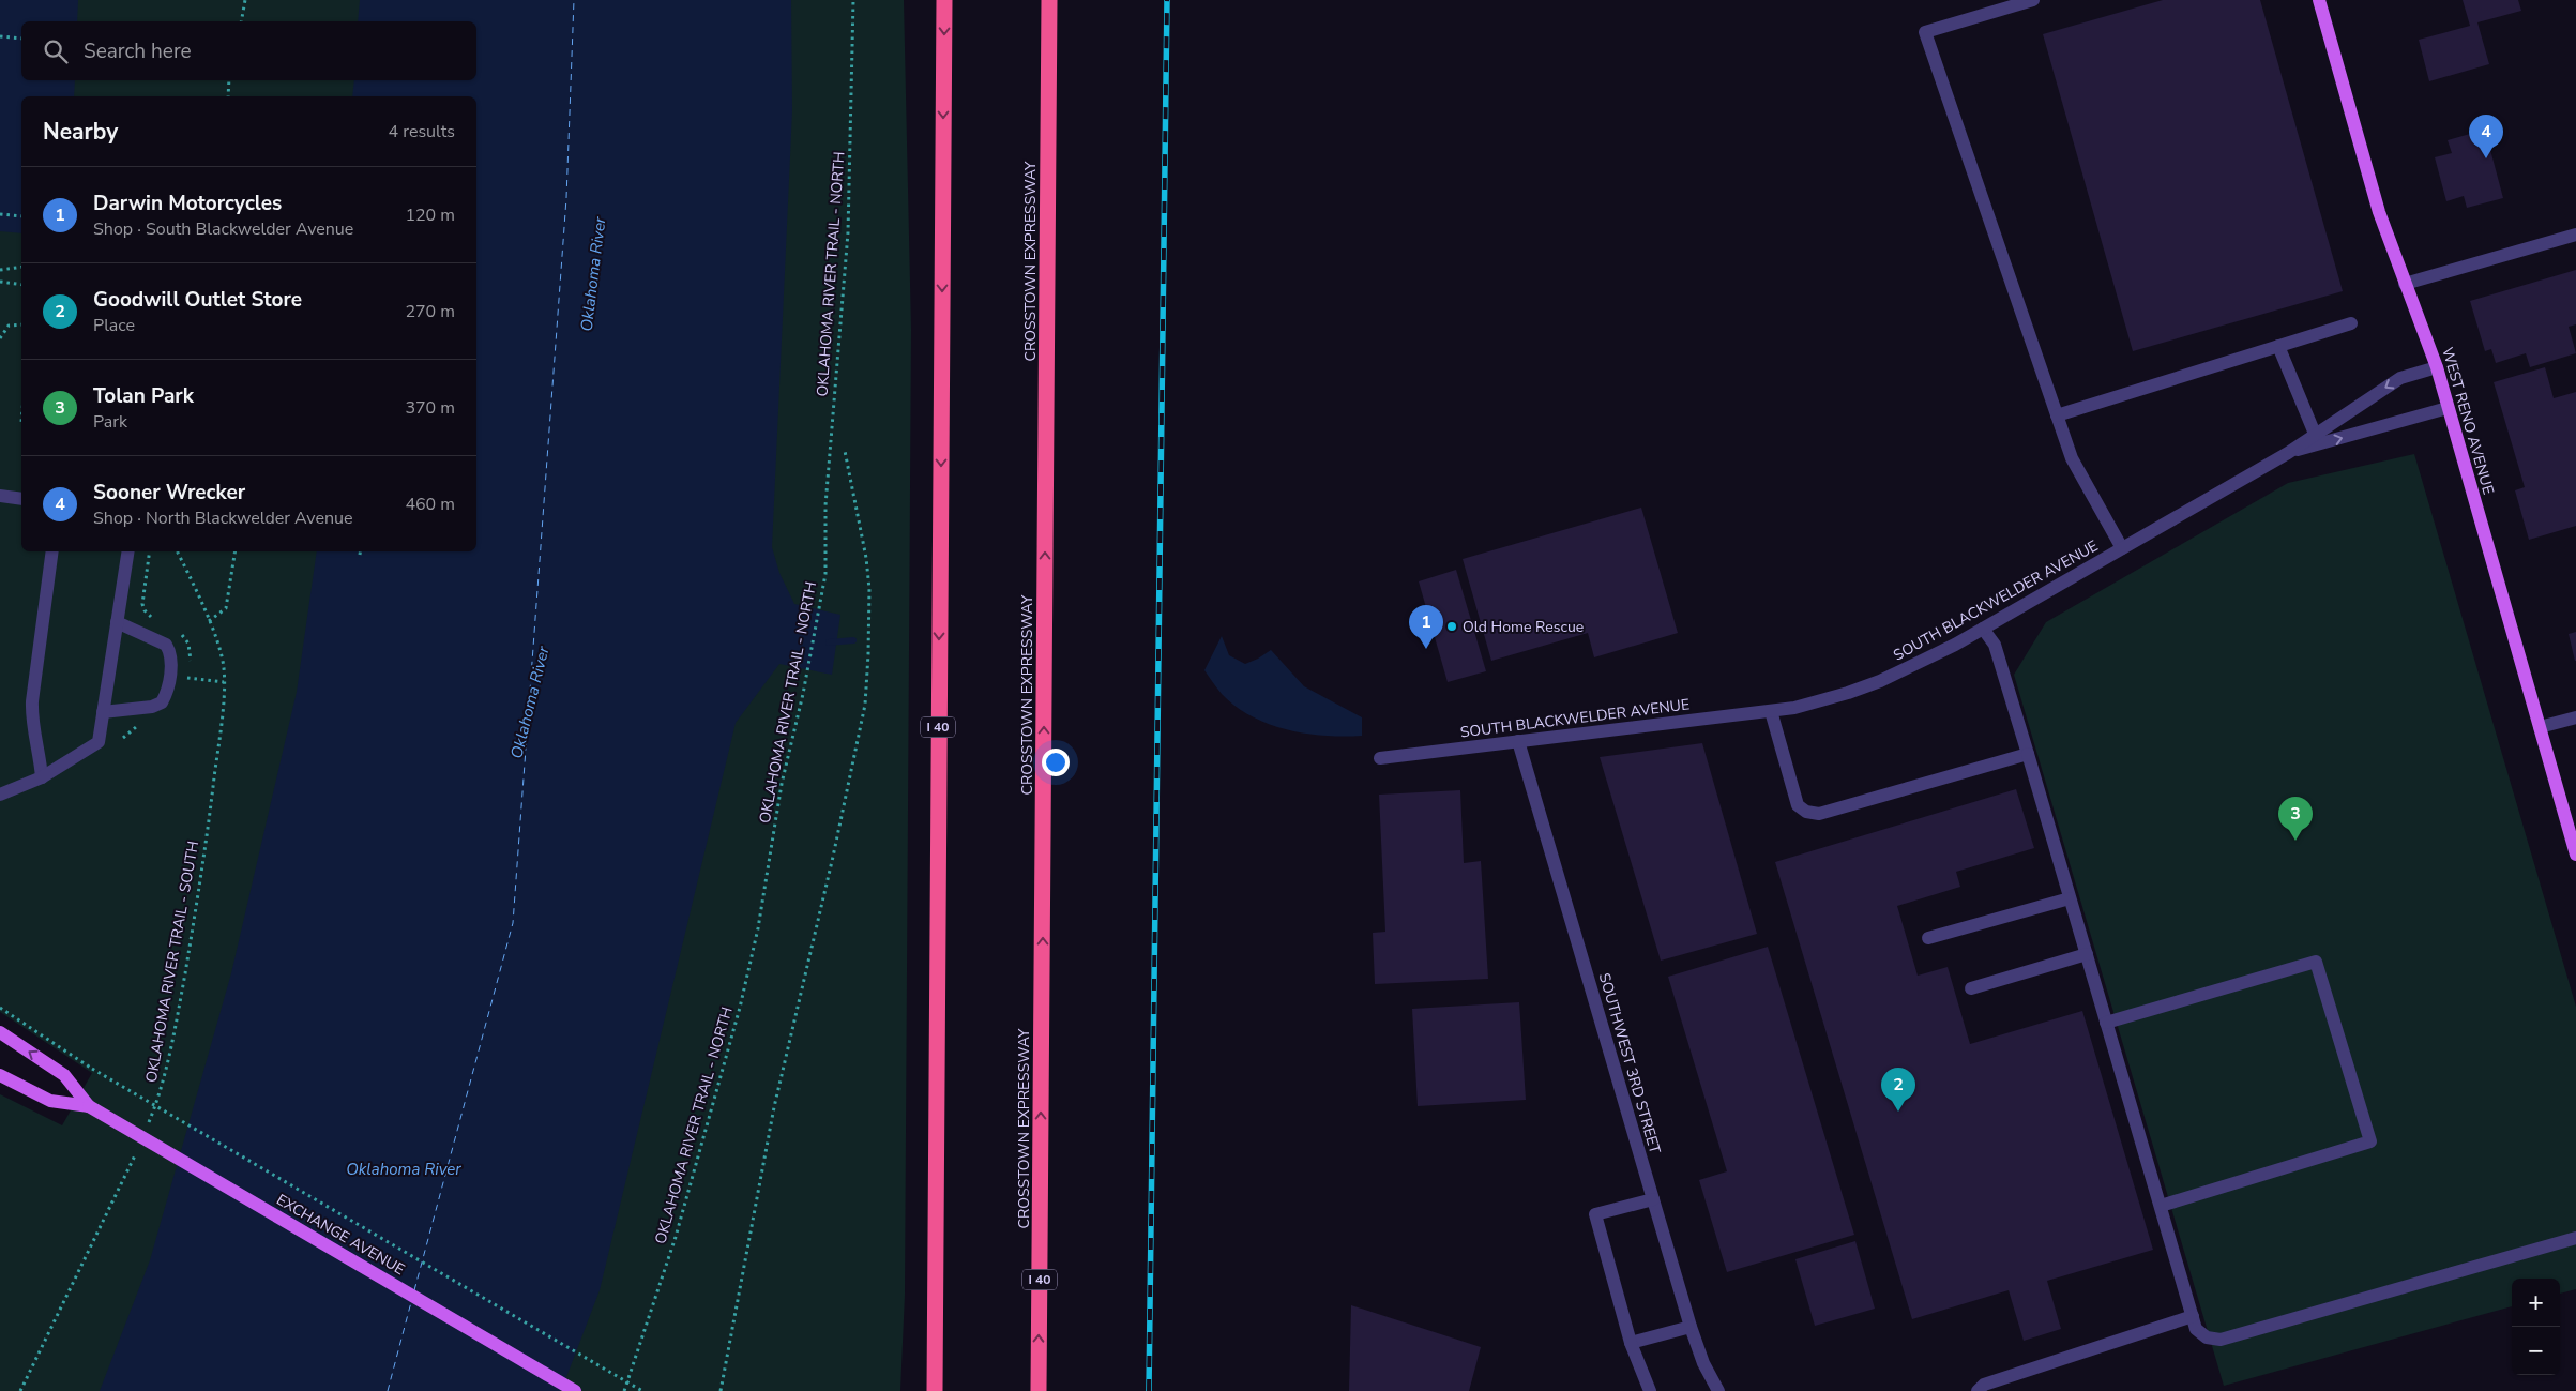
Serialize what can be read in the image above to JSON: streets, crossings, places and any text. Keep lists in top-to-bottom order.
{
  "streets": {
    "highway": ["CROSSTOWN EXPRESSWAY", "I 40"],
    "main road": ["WEST RENO AVENUE", "EXCHANGE AVENUE"],
    "street": ["SOUTH BLACKWELDER AVENUE", "SOUTHWEST 3RD STREET"],
    "path": ["OKLAHOMA RIVER TRAIL - NORTH", "OKLAHOMA RIVER TRAIL - SOUTH"]
  },
  "crossings": [
    ["WEST RENO AVENUE", "SOUTH BLACKWELDER AVENUE"],
    ["SOUTH BLACKWELDER AVENUE", "SOUTHWEST 3RD STREET"]
  ],
  "water": ["Oklahoma River"],
  "places": ["Old Home Rescue"],
  "page": {
    "search": "Search here",
    "heading": ["Nearby", "4 results"],
    "pins": [
      "4",
      "1",
      "3",
      "2"
    ],
    "list": [
      {
        "mark": "1",
        "name": "Darwin Motorcycles",
        "note": "Shop · South Blackwelder Avenue",
        "value": "120 m"
      },
      {
        "mark": "2",
        "name": "Goodwill Outlet Store",
        "note": "Place",
        "value": "270 m"
      },
      {
        "mark": "3",
        "name": "Tolan Park",
        "note": "Park",
        "value": "370 m"
      },
      {
        "mark": "4",
        "name": "Sooner Wrecker",
        "note": "Shop · North Blackwelder Avenue",
        "value": "460 m"
      }
    ],
    "map_buttons": ["+", "−"]
  }
}
